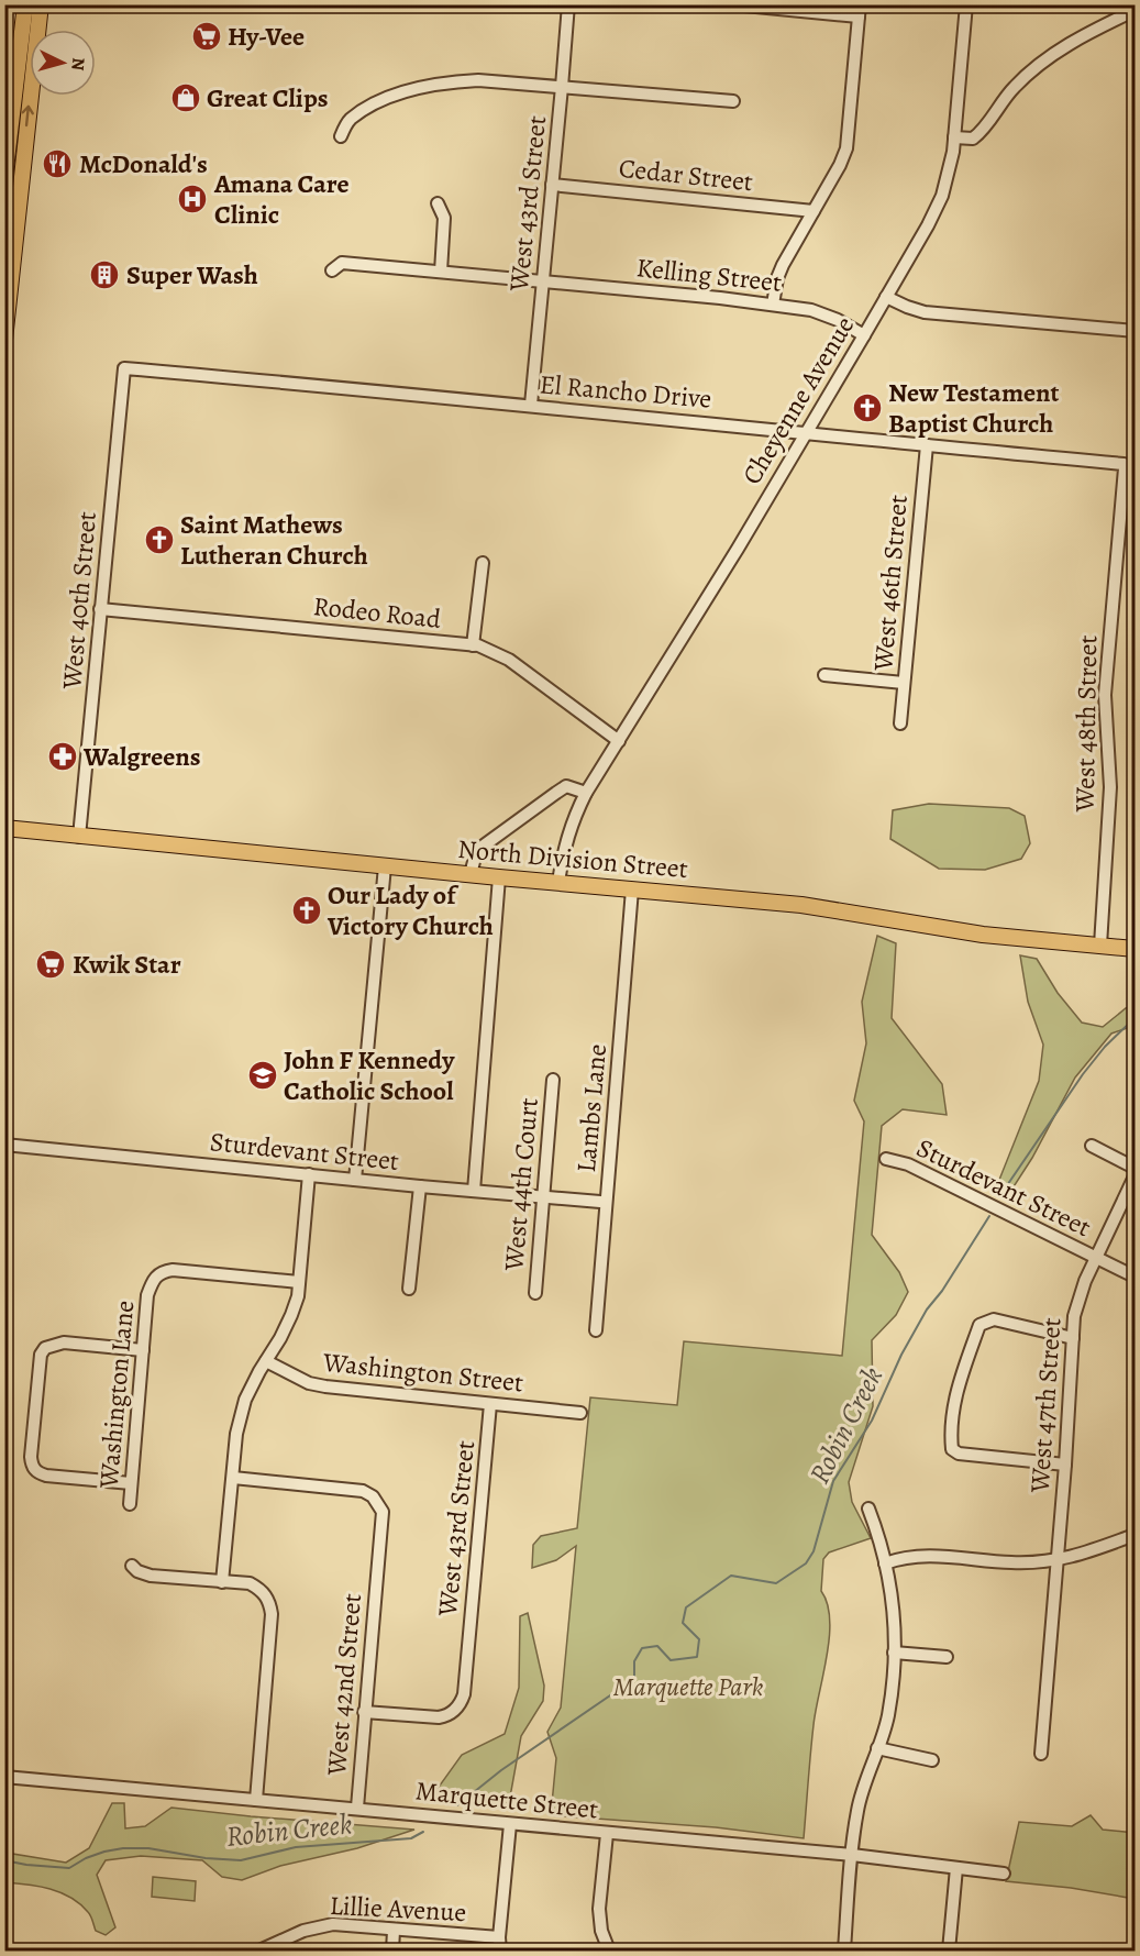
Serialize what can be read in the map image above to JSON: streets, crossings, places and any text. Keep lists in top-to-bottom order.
{
  "streets": {
    "main road": ["North Division Street"],
    "street": [
      "Cedar Street",
      "West 43rd Street",
      "Kelling Street",
      "El Rancho Drive",
      "Cheyenne Avenue",
      "West 46th Street",
      "West 40th Street",
      "Rodeo Road",
      "West 48th Street",
      "Lambs Lane",
      "Sturdevant Street",
      "West 44th Court",
      "Washington Street",
      "Washington Lane",
      "West 47th Street",
      "West 42nd Street",
      "Marquette Street",
      "Lillie Avenue"
    ]
  },
  "crossings": [
    ["Cedar Street", "West 43rd Street"],
    ["West 43rd Street", "Kelling Street"],
    ["West 43rd Street", "El Rancho Drive"],
    ["West 43rd Street", "Washington Street"],
    ["West 43rd Street", "West 42nd Street"],
    ["Kelling Street", "Cheyenne Avenue"],
    ["El Rancho Drive", "Cheyenne Avenue"],
    ["El Rancho Drive", "West 46th Street"],
    ["El Rancho Drive", "West 40th Street"],
    ["El Rancho Drive", "West 48th Street"],
    ["Cheyenne Avenue", "Rodeo Road"],
    ["Cheyenne Avenue", "North Division Street"],
    ["West 40th Street", "Rodeo Road"],
    ["West 40th Street", "North Division Street"],
    ["West 48th Street", "North Division Street"],
    ["North Division Street", "Lambs Lane"],
    ["Sturdevant Street", "West 44th Court"],
    ["Sturdevant Street", "West 47th Street"],
    ["West 42nd Street", "Marquette Street"]
  ],
  "water": ["Robin Creek"],
  "parks": ["Marquette Park"],
  "places": {
    "supermarket": ["Hy-Vee", "Kwik Star"],
    "shop": ["Great Clips"],
    "restaurant": ["McDonald's"],
    "hospital": ["Amana Care Clinic"],
    "building": ["Super Wash"],
    "church": ["New Testament Baptist Church", "Saint Mathews Lutheran Church", "Our Lady of Victory Church"],
    "pharmacy": ["Walgreens"],
    "school or university": ["John F Kennedy Catholic School"]
  },
  "north": "right"
}
